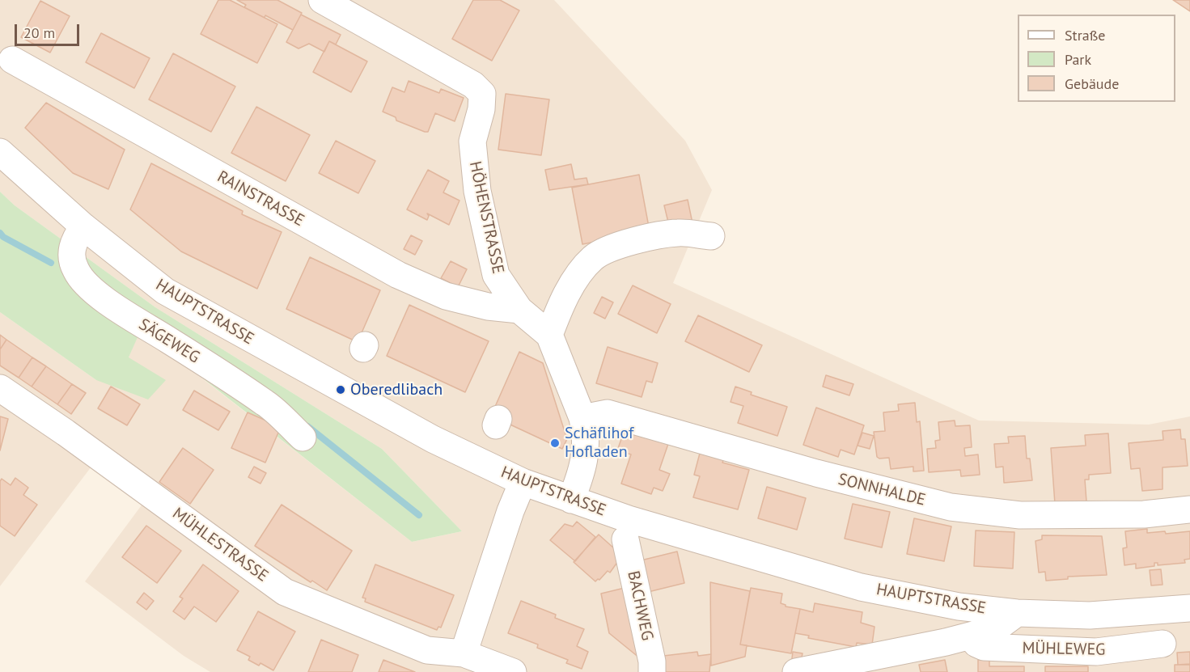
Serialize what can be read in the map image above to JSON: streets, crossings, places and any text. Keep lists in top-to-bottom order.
{
  "streets": {
    "street": [
      "RAINSTRASSE",
      "HÖHENSTRASSE",
      "HAUPTSTRASSE",
      "SÄGEWEG",
      "SONNHALDE",
      "MÜHLESTRASSE",
      "BACHWEG",
      "MÜHLEWEG"
    ]
  },
  "crossings": [
    ["RAINSTRASSE", "HÖHENSTRASSE"],
    ["HÖHENSTRASSE", "HAUPTSTRASSE"],
    ["HÖHENSTRASSE", "SONNHALDE"],
    ["HAUPTSTRASSE", "SÄGEWEG"]
  ],
  "places": ["Oberedlibach", "Schäflihof Hofladen"],
  "legend": ["Straße", "Park", "Gebäude"],
  "scale_bar": "20 m"
}
